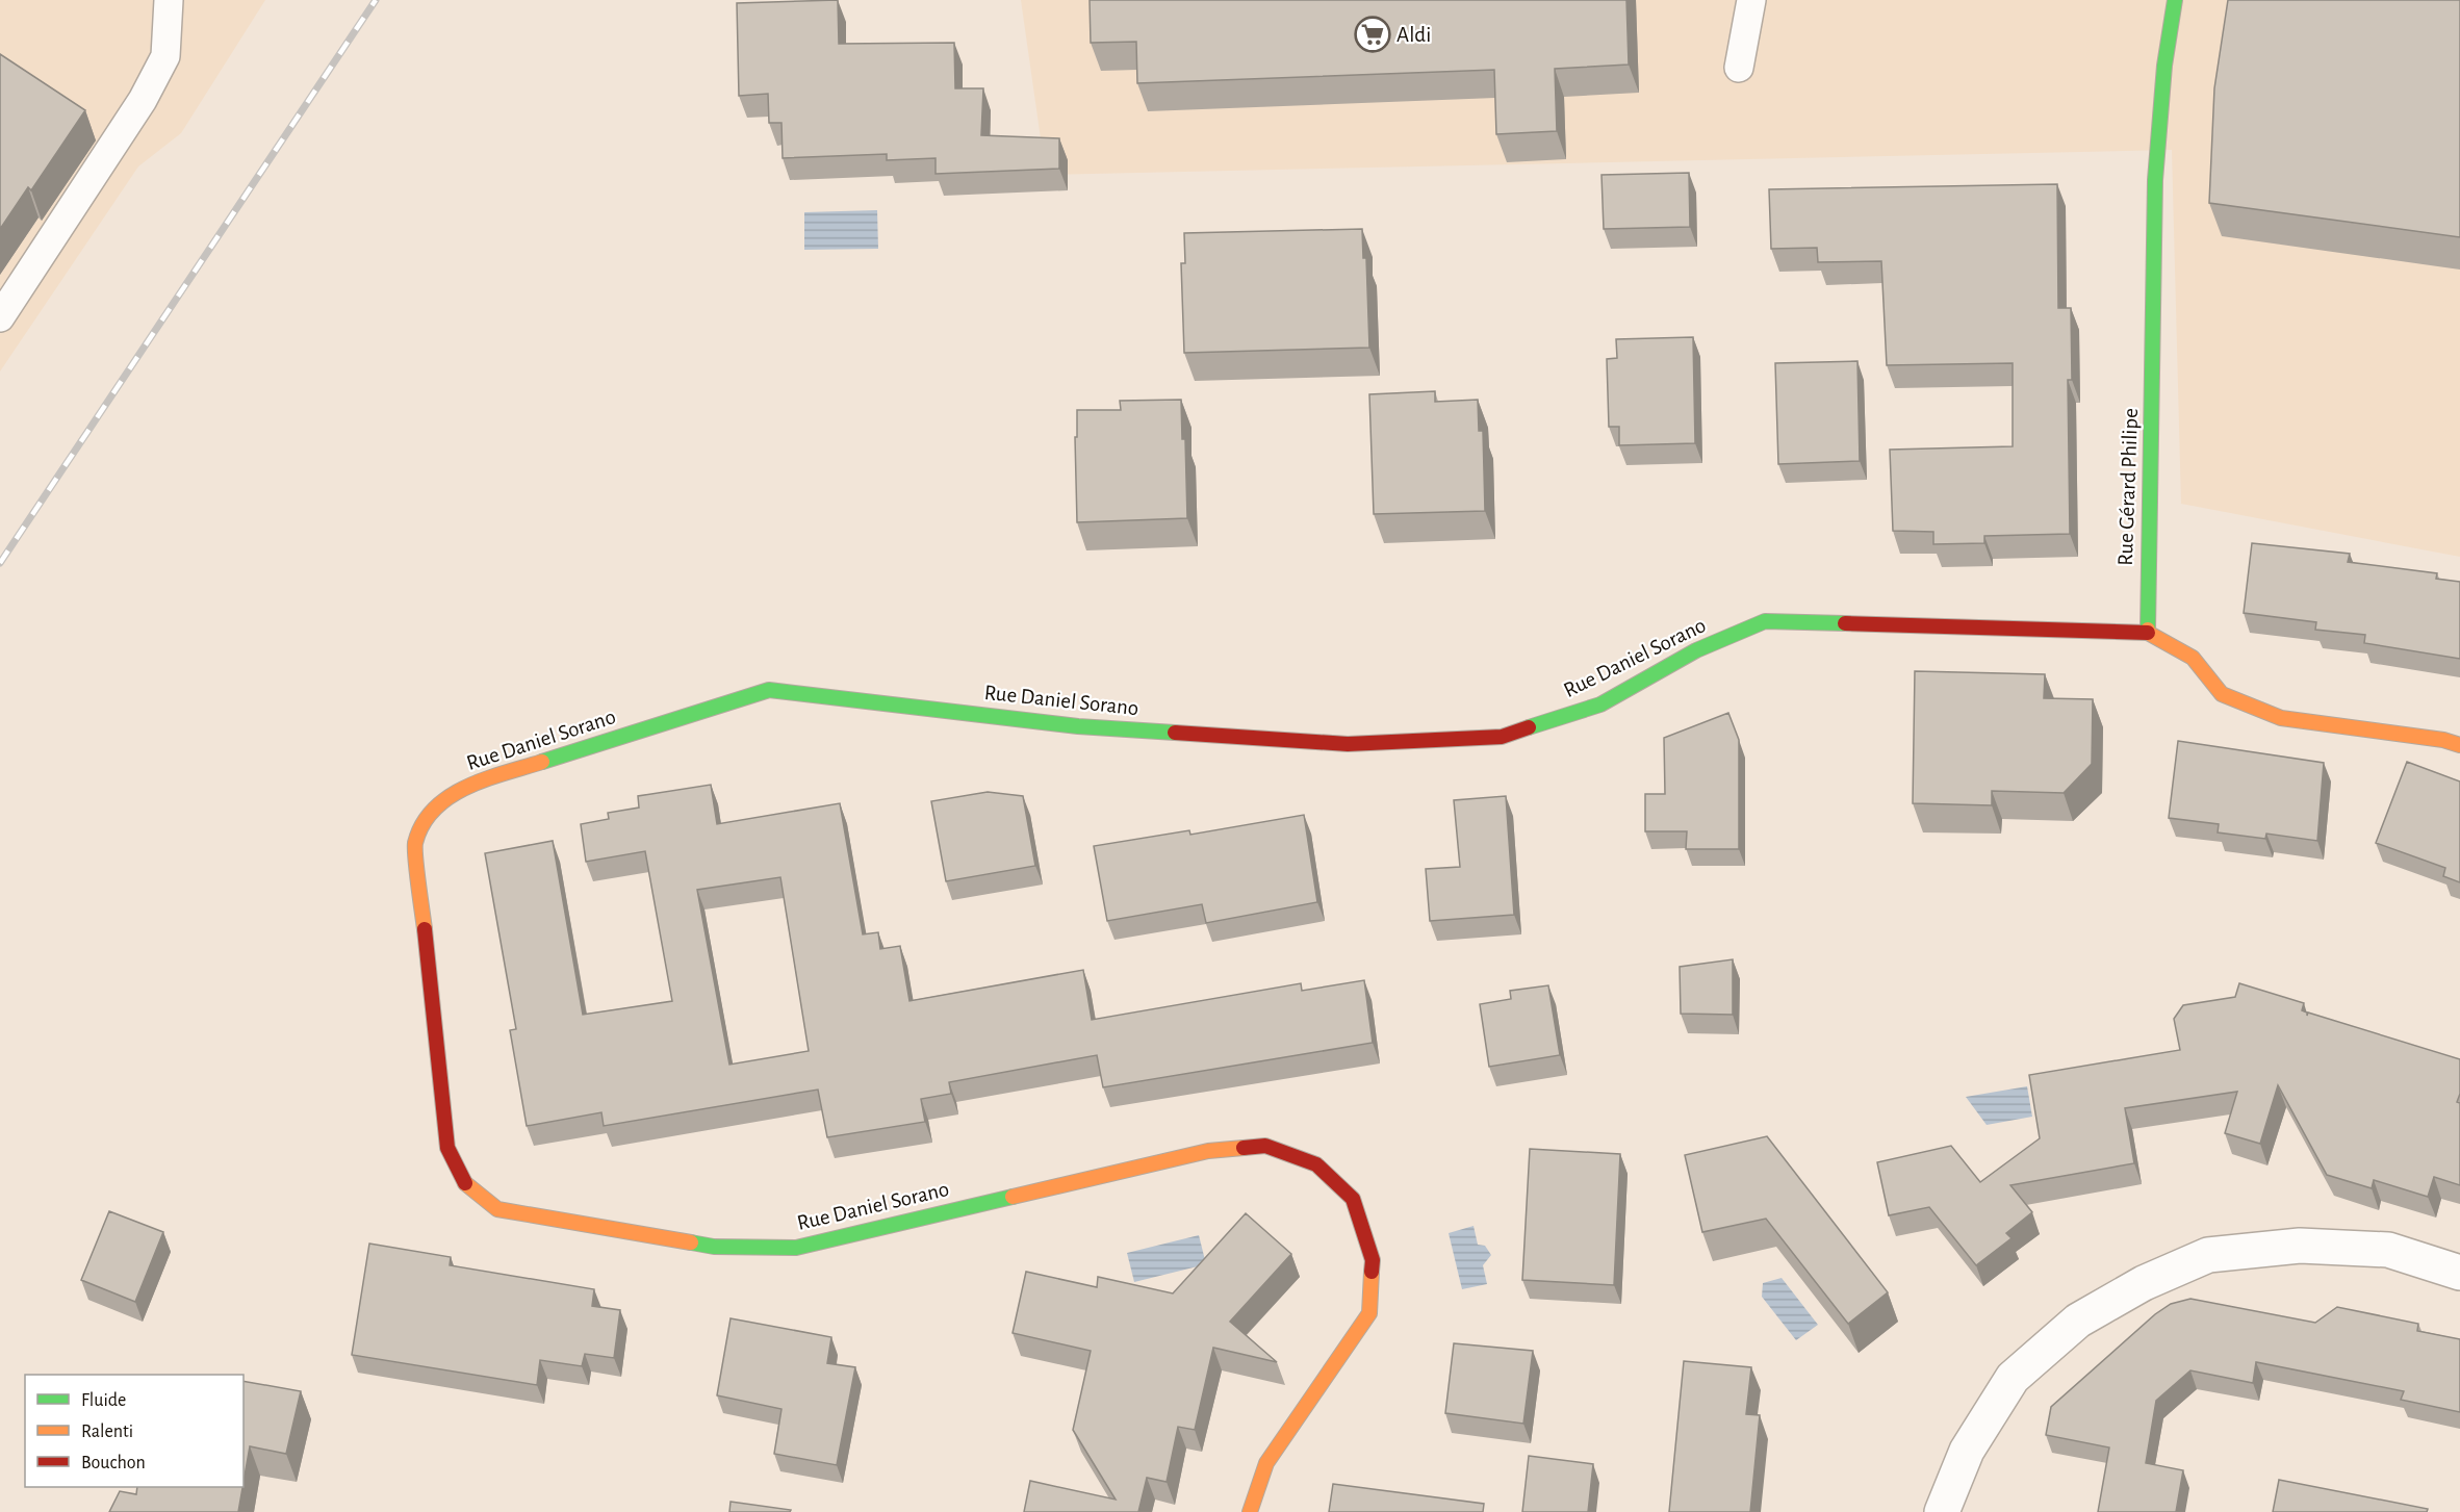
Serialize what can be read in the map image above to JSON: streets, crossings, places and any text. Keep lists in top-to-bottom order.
{
  "streets": {
    "street": ["Rue Gérard Philipe", "Rue Daniel Sorano"]
  },
  "crossings": [
    ["Rue Gérard Philipe", "Rue Daniel Sorano"]
  ],
  "places": {
    "supermarket": ["Aldi"]
  },
  "legend": ["Fluide", "Ralenti", "Bouchon"]
}
